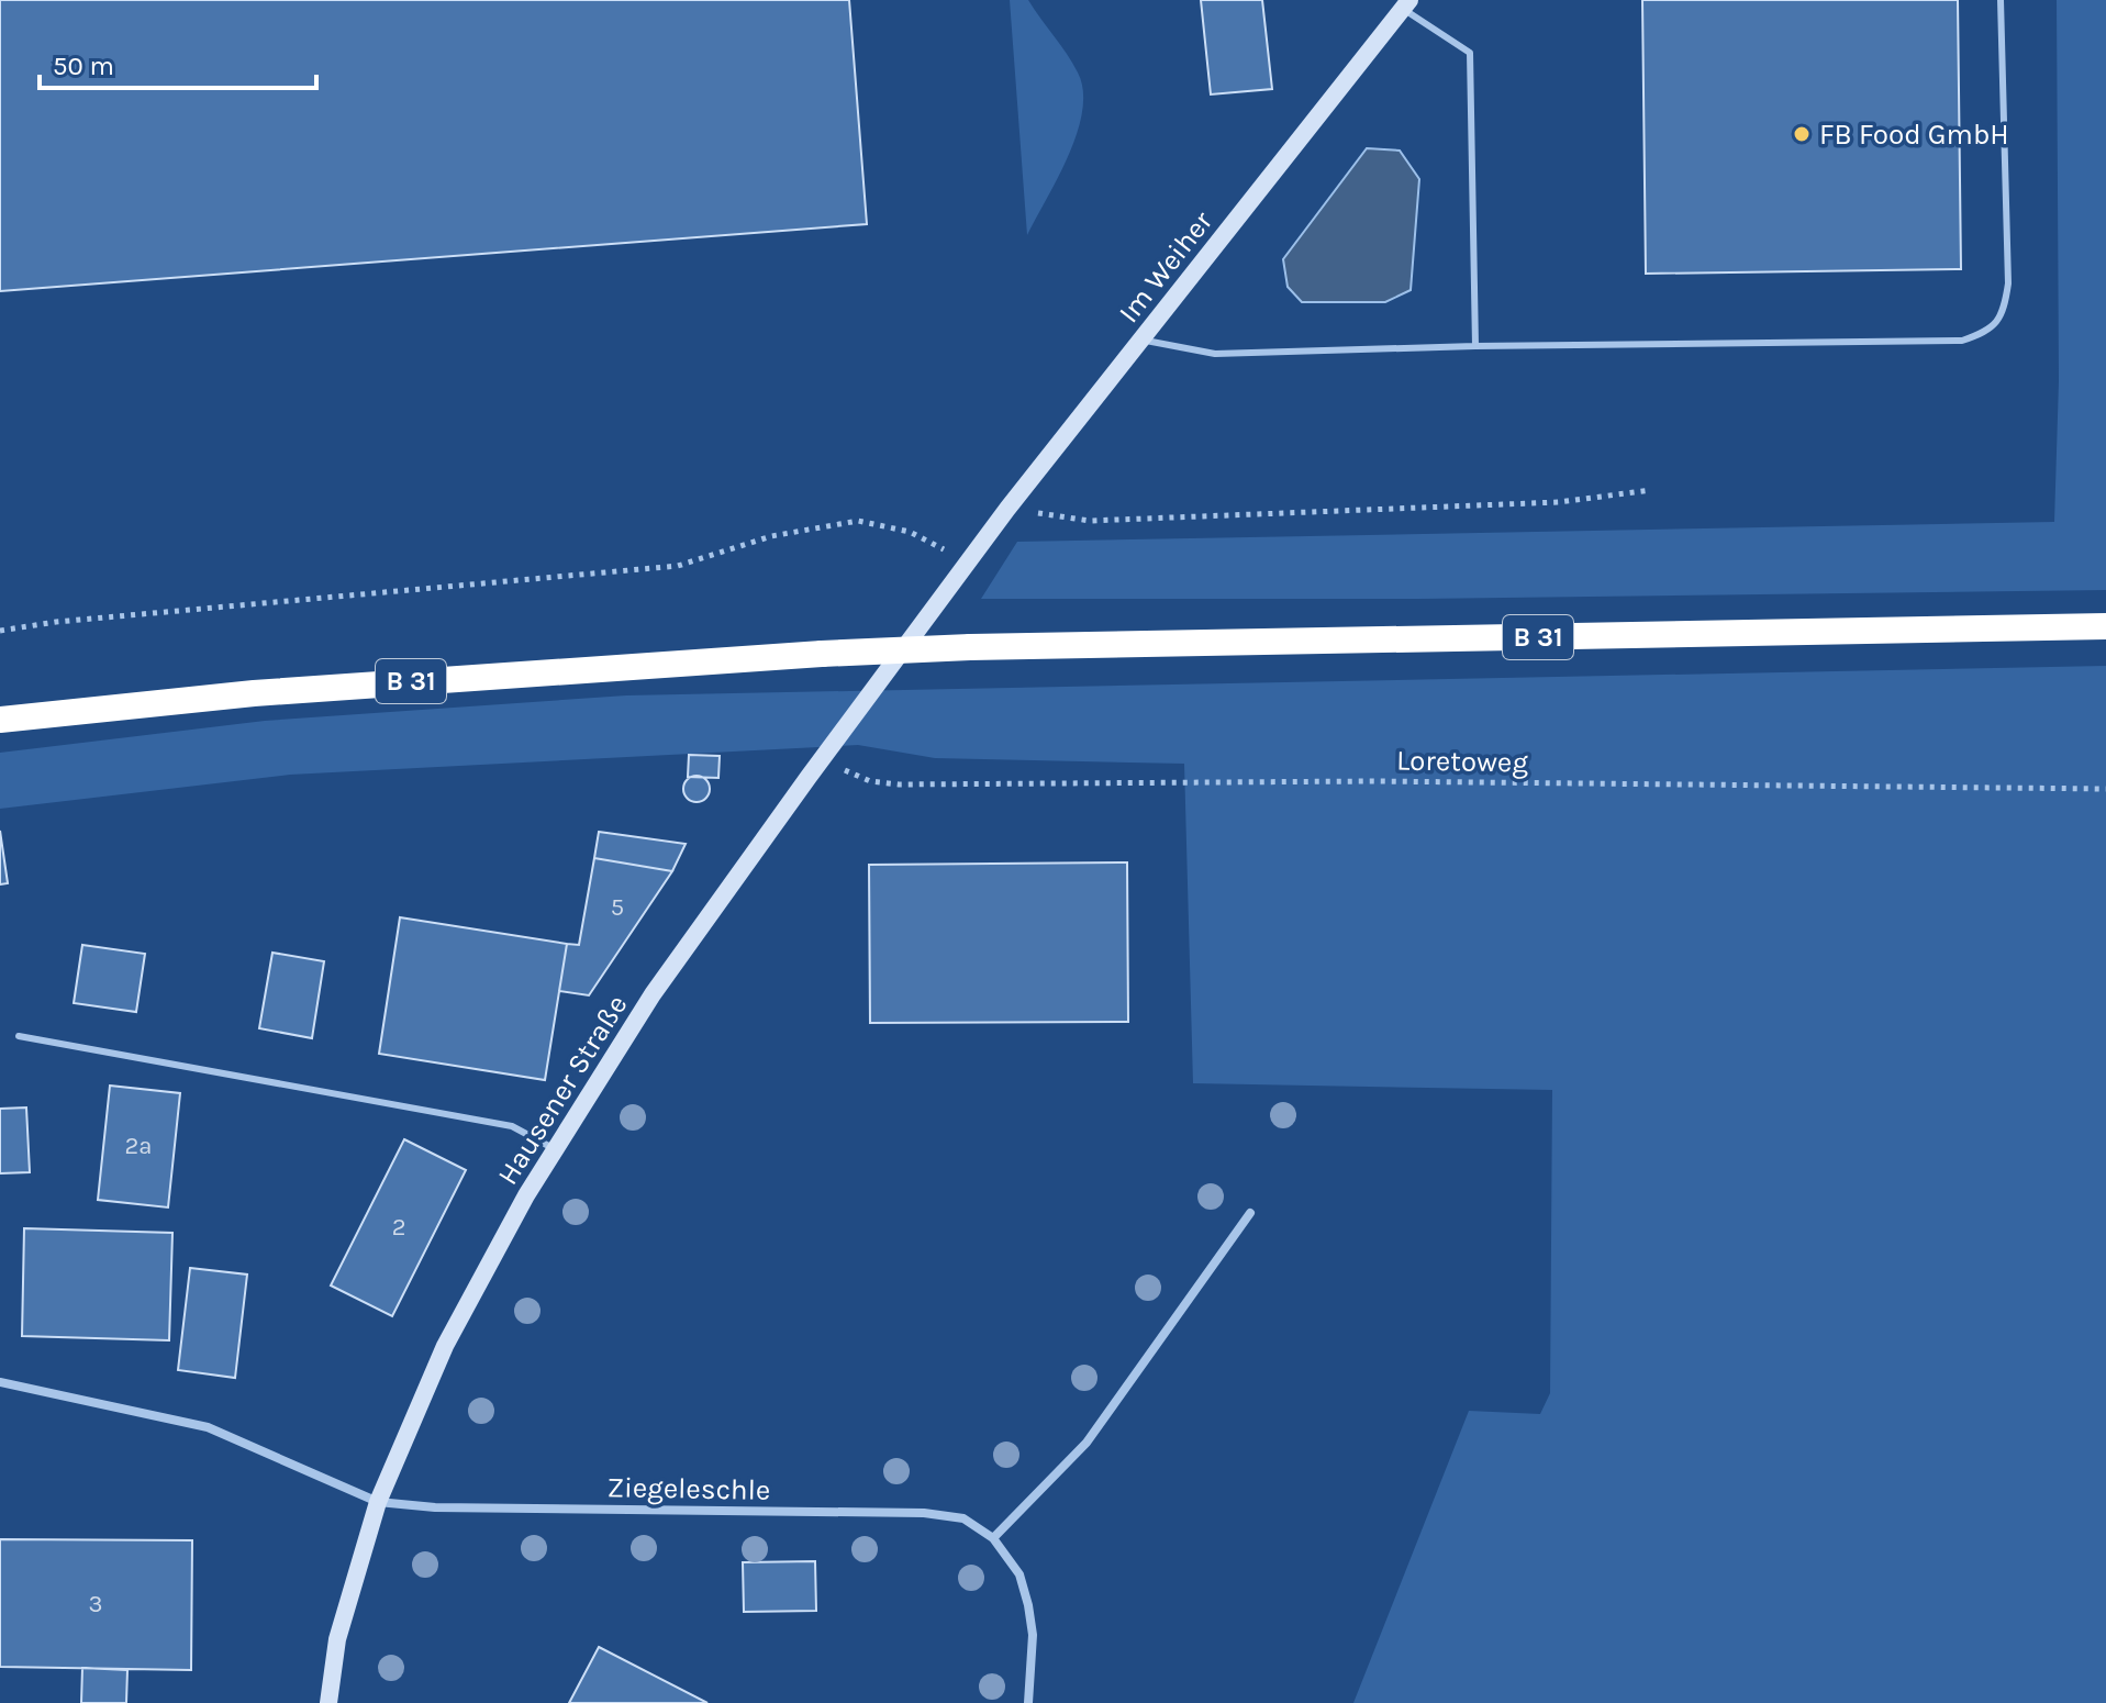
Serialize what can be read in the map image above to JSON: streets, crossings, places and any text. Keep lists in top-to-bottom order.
{
  "streets": {
    "highway": ["B 31"],
    "street": ["Im Weiher", "Hausener Straße", "Ziegeleschle"],
    "path": ["Loretoweg"]
  },
  "crossings": [
    ["Im Weiher", "Hausener Straße"],
    ["Loretoweg", "Hausener Straße"],
    ["Hausener Straße", "Ziegeleschle"]
  ],
  "places": ["FB Food GmbH"],
  "house_numbers": [
    "5",
    "2a",
    "2",
    "3"
  ],
  "scale_bar": "50 m"
}
